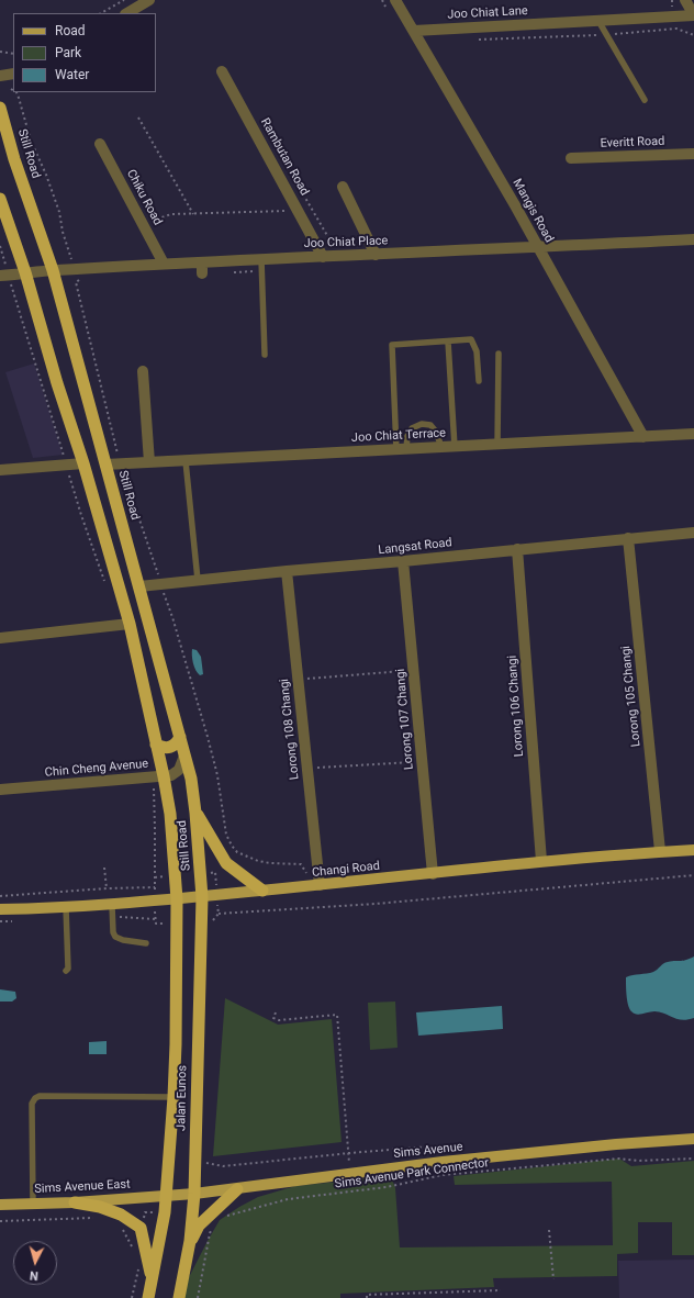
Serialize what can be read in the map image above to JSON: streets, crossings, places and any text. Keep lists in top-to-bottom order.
{
  "streets": {
    "highway": ["Still Road", "Jalan Eunos"],
    "main road": ["Changi Road", "Sims Avenue", "Sims Avenue East"],
    "street": [
      "Joo Chiat Lane",
      "Everitt Road",
      "Rambutan Road",
      "Chiku Road",
      "Mangis Road",
      "Joo Chiat Place",
      "Joo Chiat Terrace",
      "Langsat Road",
      "Lorong 105 Changi",
      "Lorong 106 Changi",
      "Lorong 107 Changi",
      "Lorong 108 Changi",
      "Chin Cheng Avenue"
    ],
    "path": ["Sims Avenue Park Connector"]
  },
  "crossings": [
    ["Joo Chiat Lane", "Mangis Road"],
    ["Still Road", "Joo Chiat Place"],
    ["Still Road", "Joo Chiat Terrace"],
    ["Still Road", "Langsat Road"],
    ["Still Road", "Chin Cheng Avenue"],
    ["Still Road", "Changi Road"],
    ["Still Road", "Jalan Eunos"],
    ["Rambutan Road", "Joo Chiat Place"],
    ["Chiku Road", "Joo Chiat Place"],
    ["Mangis Road", "Joo Chiat Place"],
    ["Mangis Road", "Joo Chiat Terrace"],
    ["Langsat Road", "Lorong 105 Changi"],
    ["Langsat Road", "Lorong 106 Changi"],
    ["Langsat Road", "Lorong 107 Changi"],
    ["Langsat Road", "Lorong 108 Changi"],
    ["Lorong 105 Changi", "Changi Road"],
    ["Lorong 106 Changi", "Changi Road"],
    ["Lorong 107 Changi", "Changi Road"],
    ["Lorong 108 Changi", "Changi Road"],
    ["Changi Road", "Jalan Eunos"],
    ["Jalan Eunos", "Sims Avenue"],
    ["Jalan Eunos", "Sims Avenue East"],
    ["Sims Avenue", "Sims Avenue East"]
  ],
  "legend": ["Road", "Park", "Water"],
  "north": "bottom"
}
